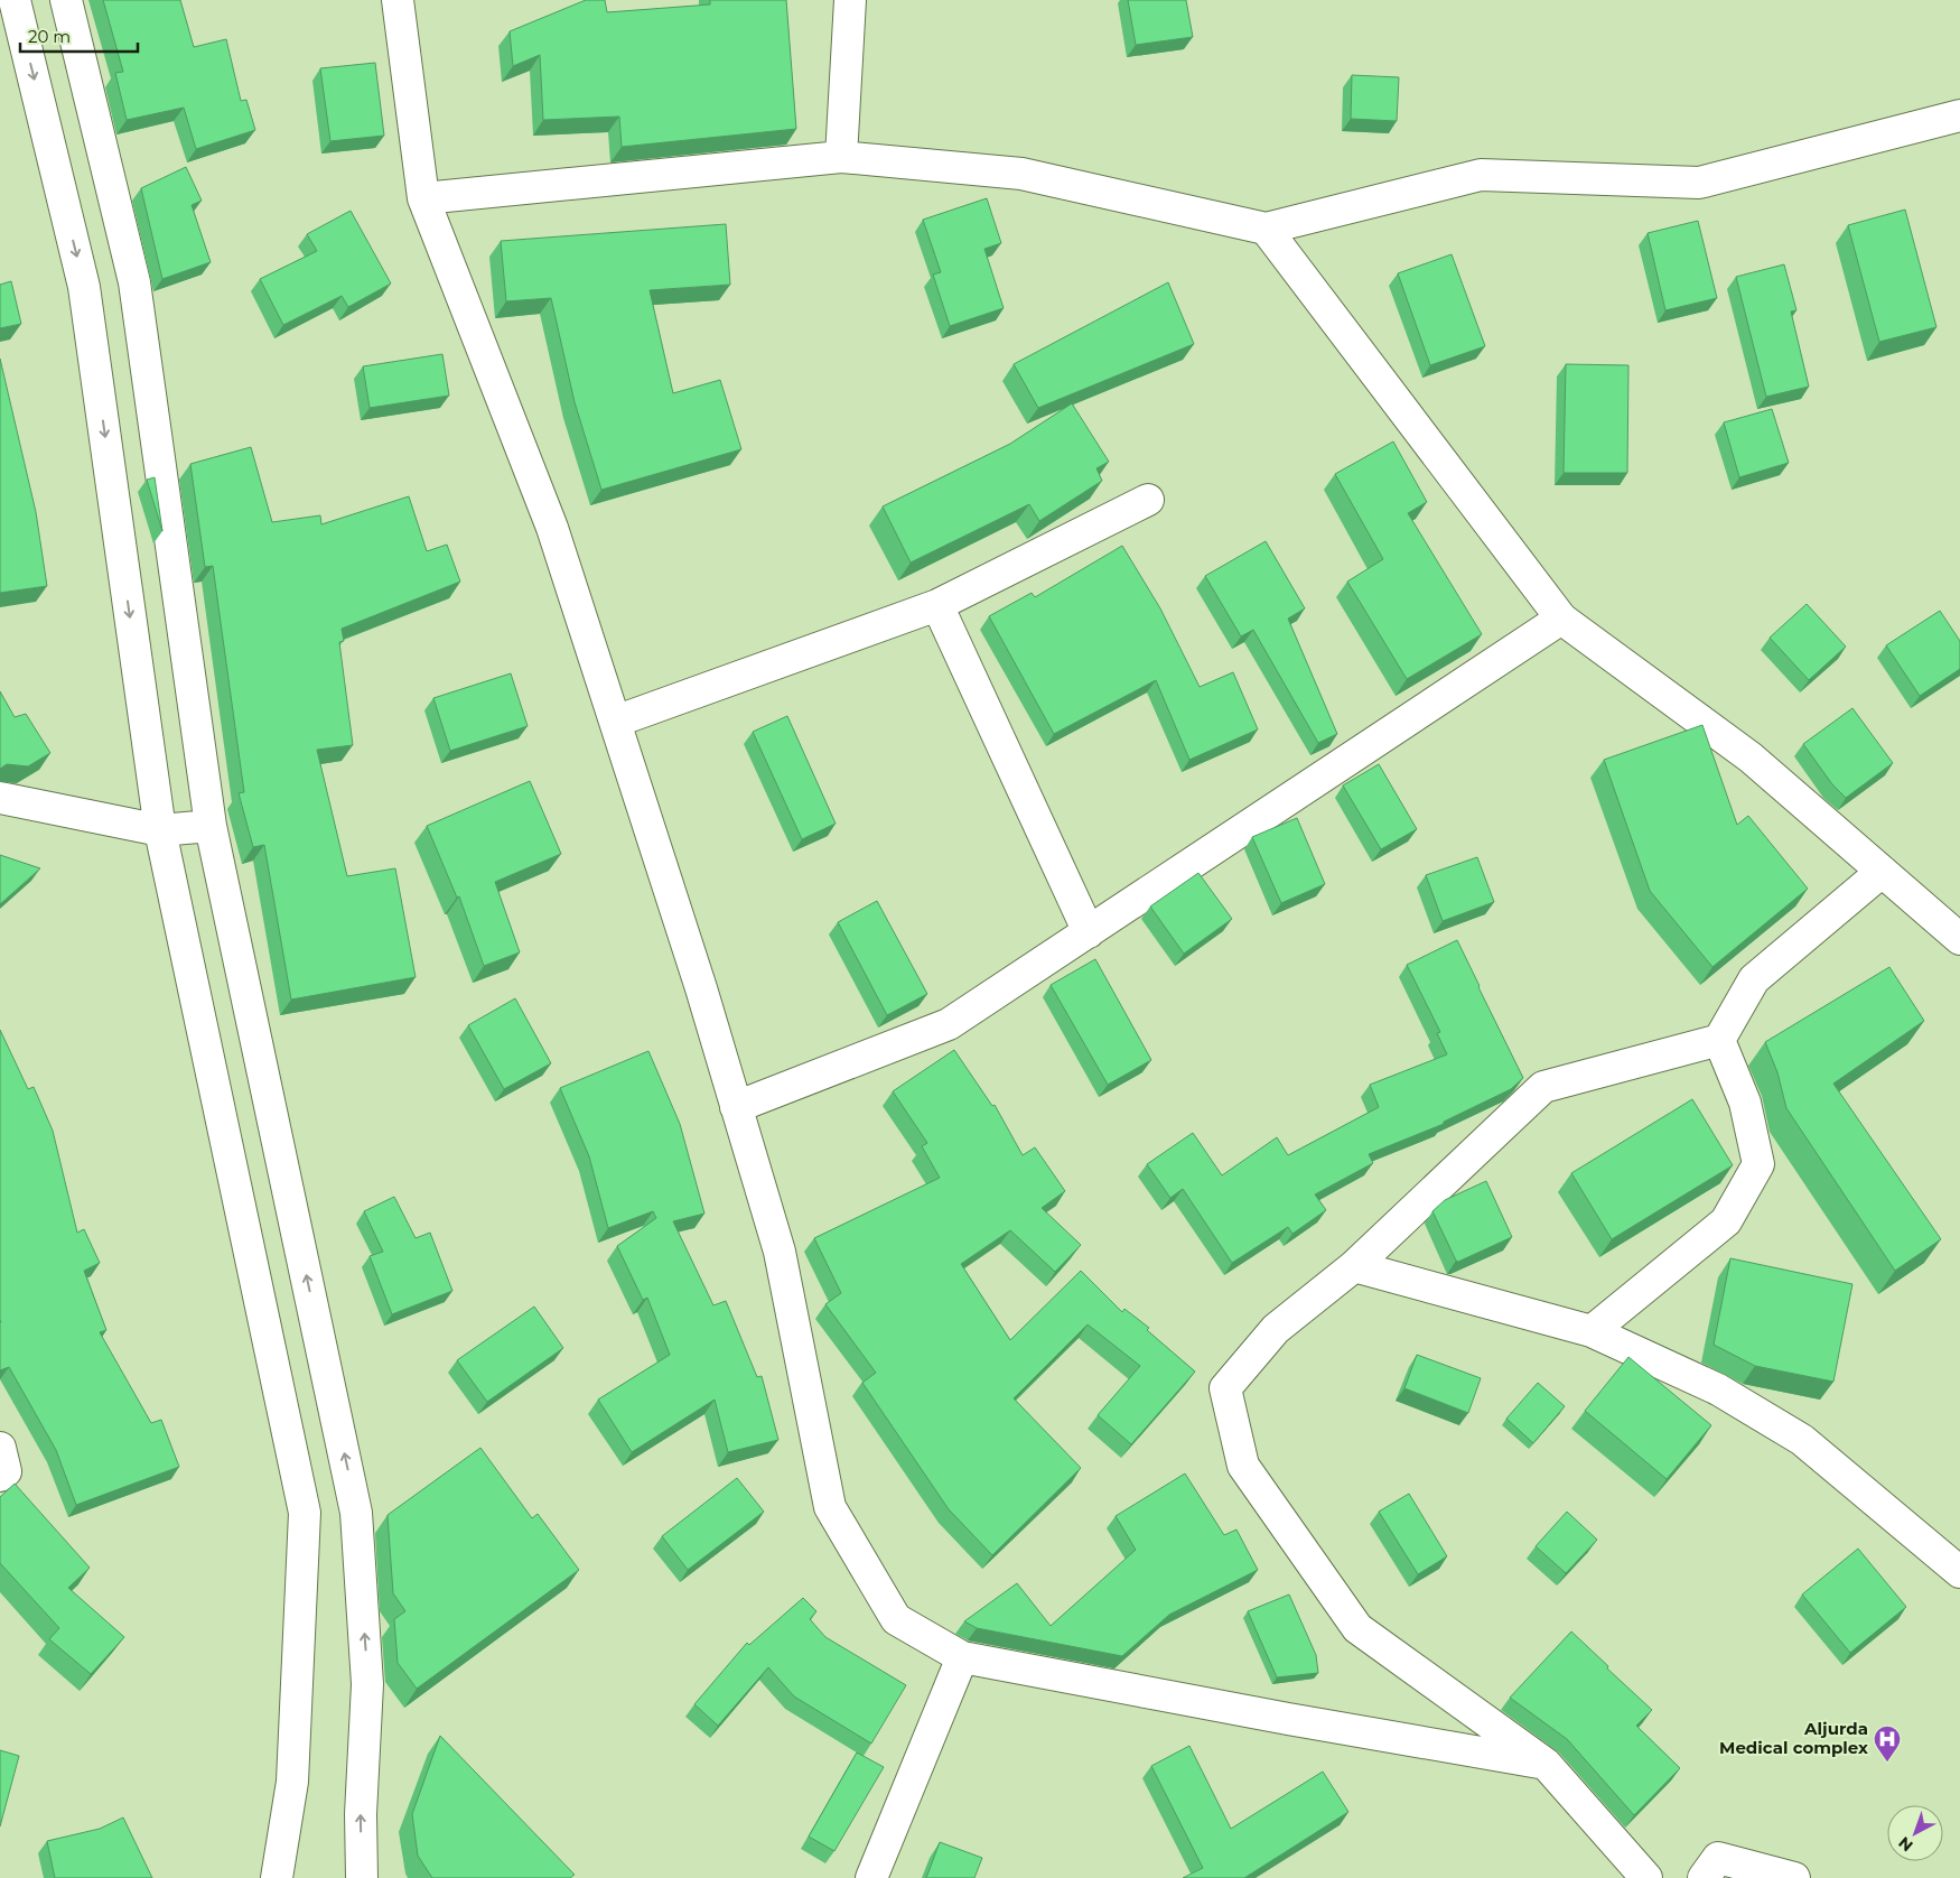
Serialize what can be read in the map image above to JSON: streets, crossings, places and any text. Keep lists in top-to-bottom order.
{
  "places": {
    "hospital": ["Aljurda Medical complex"]
  },
  "scale_bar": "20 m",
  "north": "bottom left"
}
